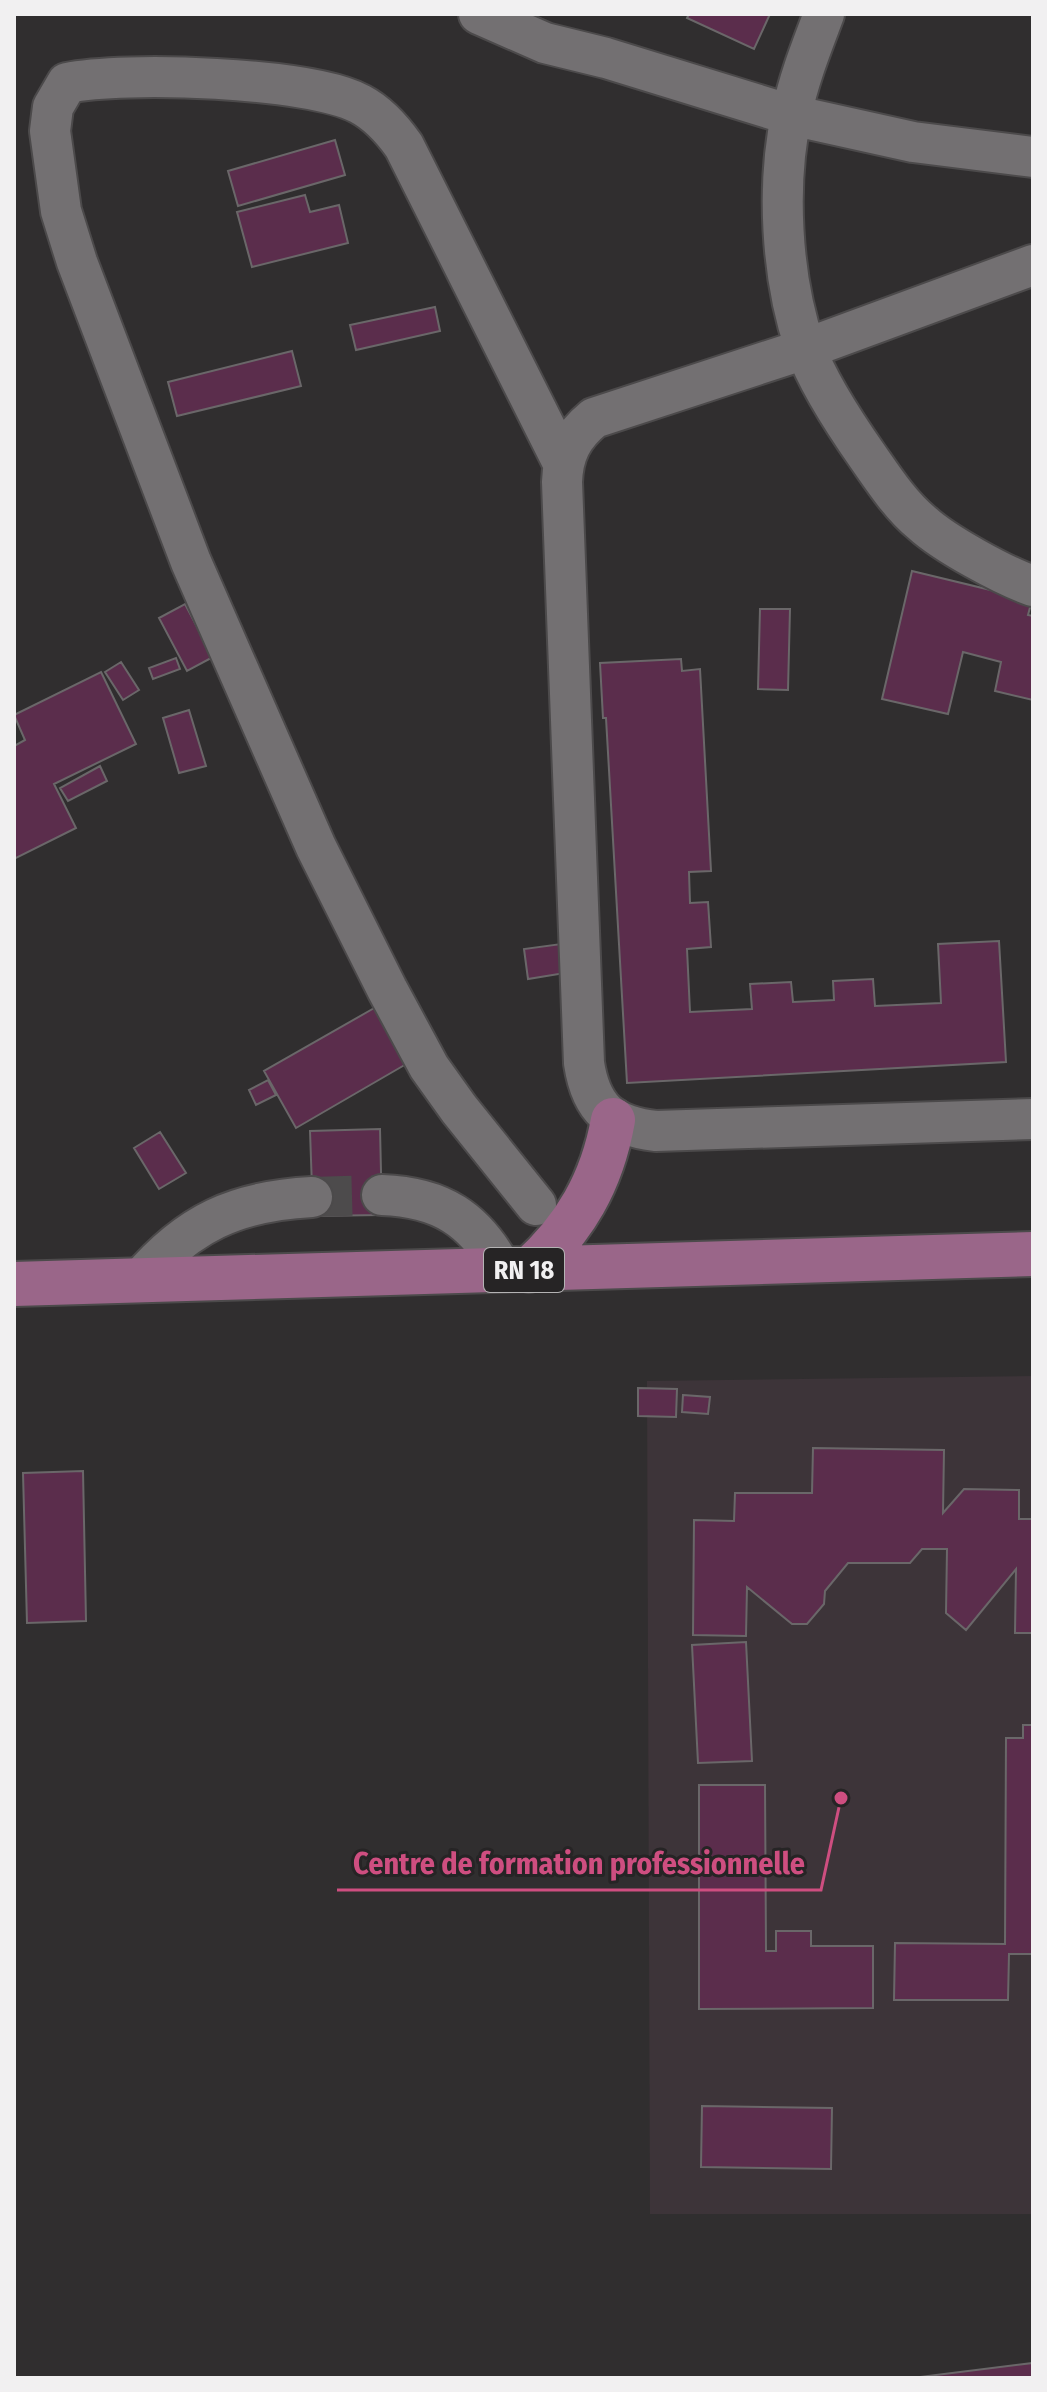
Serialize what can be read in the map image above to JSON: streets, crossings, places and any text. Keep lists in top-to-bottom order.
{
  "streets": {
    "main road": ["RN 18"]
  },
  "places": ["Centre de formation professionnelle"]
}
